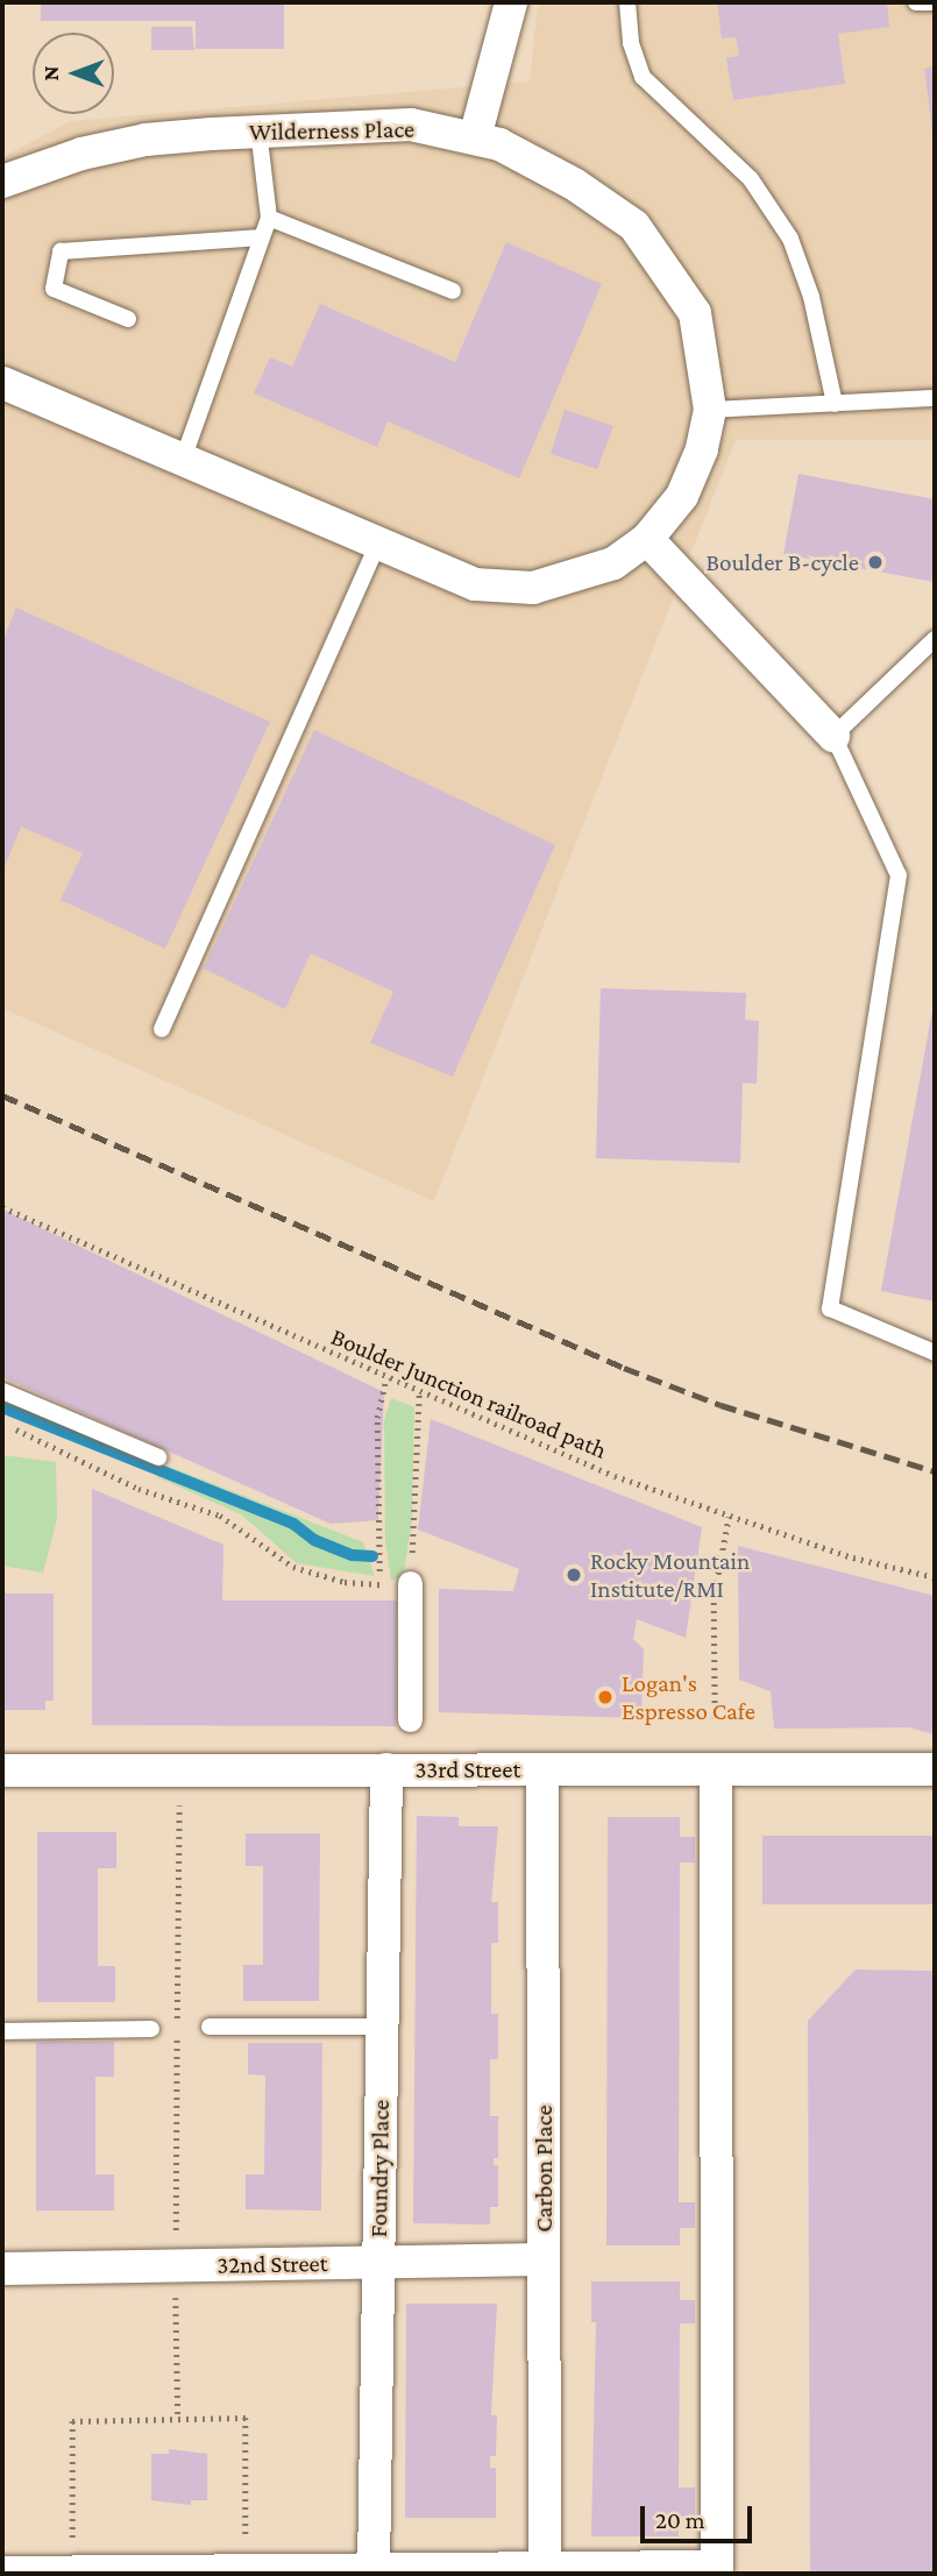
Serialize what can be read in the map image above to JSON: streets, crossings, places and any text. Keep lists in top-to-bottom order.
{
  "streets": {
    "street": [
      "Wilderness Place",
      "33rd Street",
      "Foundry Place",
      "Carbon Place",
      "32nd Street"
    ],
    "path": ["Boulder Junction railroad path"]
  },
  "crossings": [
    ["33rd Street", "Foundry Place"],
    ["33rd Street", "Carbon Place"],
    ["Foundry Place", "32nd Street"],
    ["Carbon Place", "32nd Street"]
  ],
  "places": ["Boulder B-cycle", "Rocky Mountain Institute/RMI", "Logan's Espresso Cafe"],
  "scale_bar": "20 m",
  "north": "left"
}
